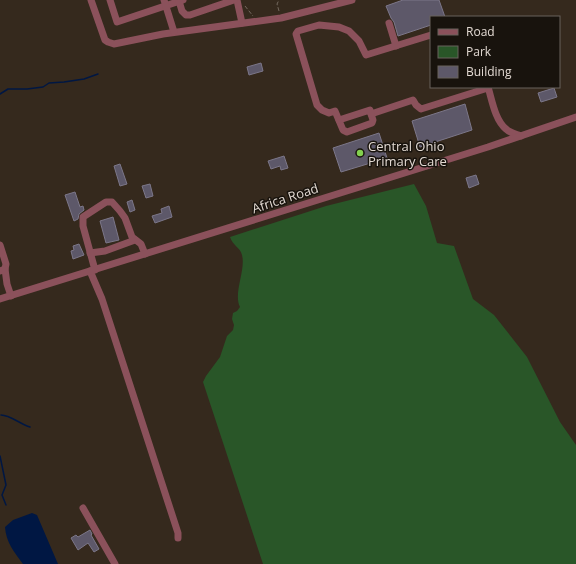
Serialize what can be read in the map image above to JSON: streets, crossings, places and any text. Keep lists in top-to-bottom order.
{
  "streets": {
    "street": ["Africa Road"]
  },
  "places": ["Central Ohio Primary Care"],
  "legend": ["Road", "Park", "Building"]
}
